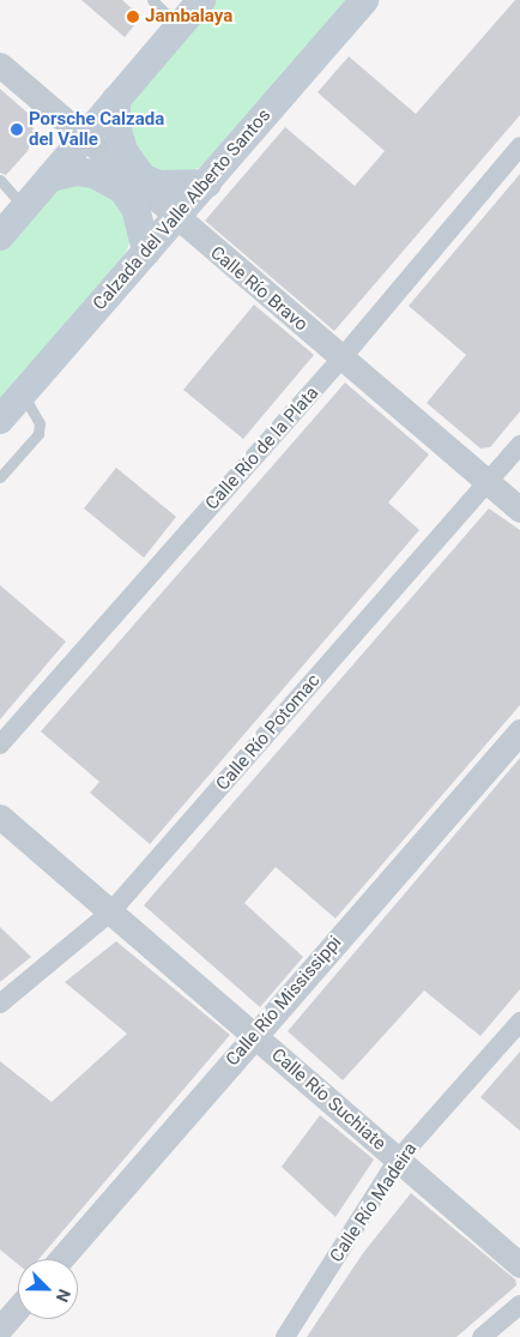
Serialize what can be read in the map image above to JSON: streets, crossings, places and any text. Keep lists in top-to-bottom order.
{
  "streets": {
    "main road": ["Calzada del Valle Alberto Santos"],
    "street": [
      "Calle Río Bravo",
      "Calle Río de la Plata",
      "Calle Río Potomac",
      "Calle Río Mississippi",
      "Calle Río Suchiate",
      "Calle Río Madeira"
    ]
  },
  "crossings": [
    ["Calzada del Valle Alberto Santos", "Calle Río Bravo"],
    ["Calle Río Bravo", "Calle Río de la Plata"],
    ["Calle Río Bravo", "Calle Río Potomac"],
    ["Calle Río Potomac", "Calle Río Suchiate"],
    ["Calle Río Mississippi", "Calle Río Suchiate"],
    ["Calle Río Suchiate", "Calle Río Madeira"]
  ],
  "places": ["Jambalaya", "Porsche Calzada del Valle"],
  "north": "bottom right"
}
